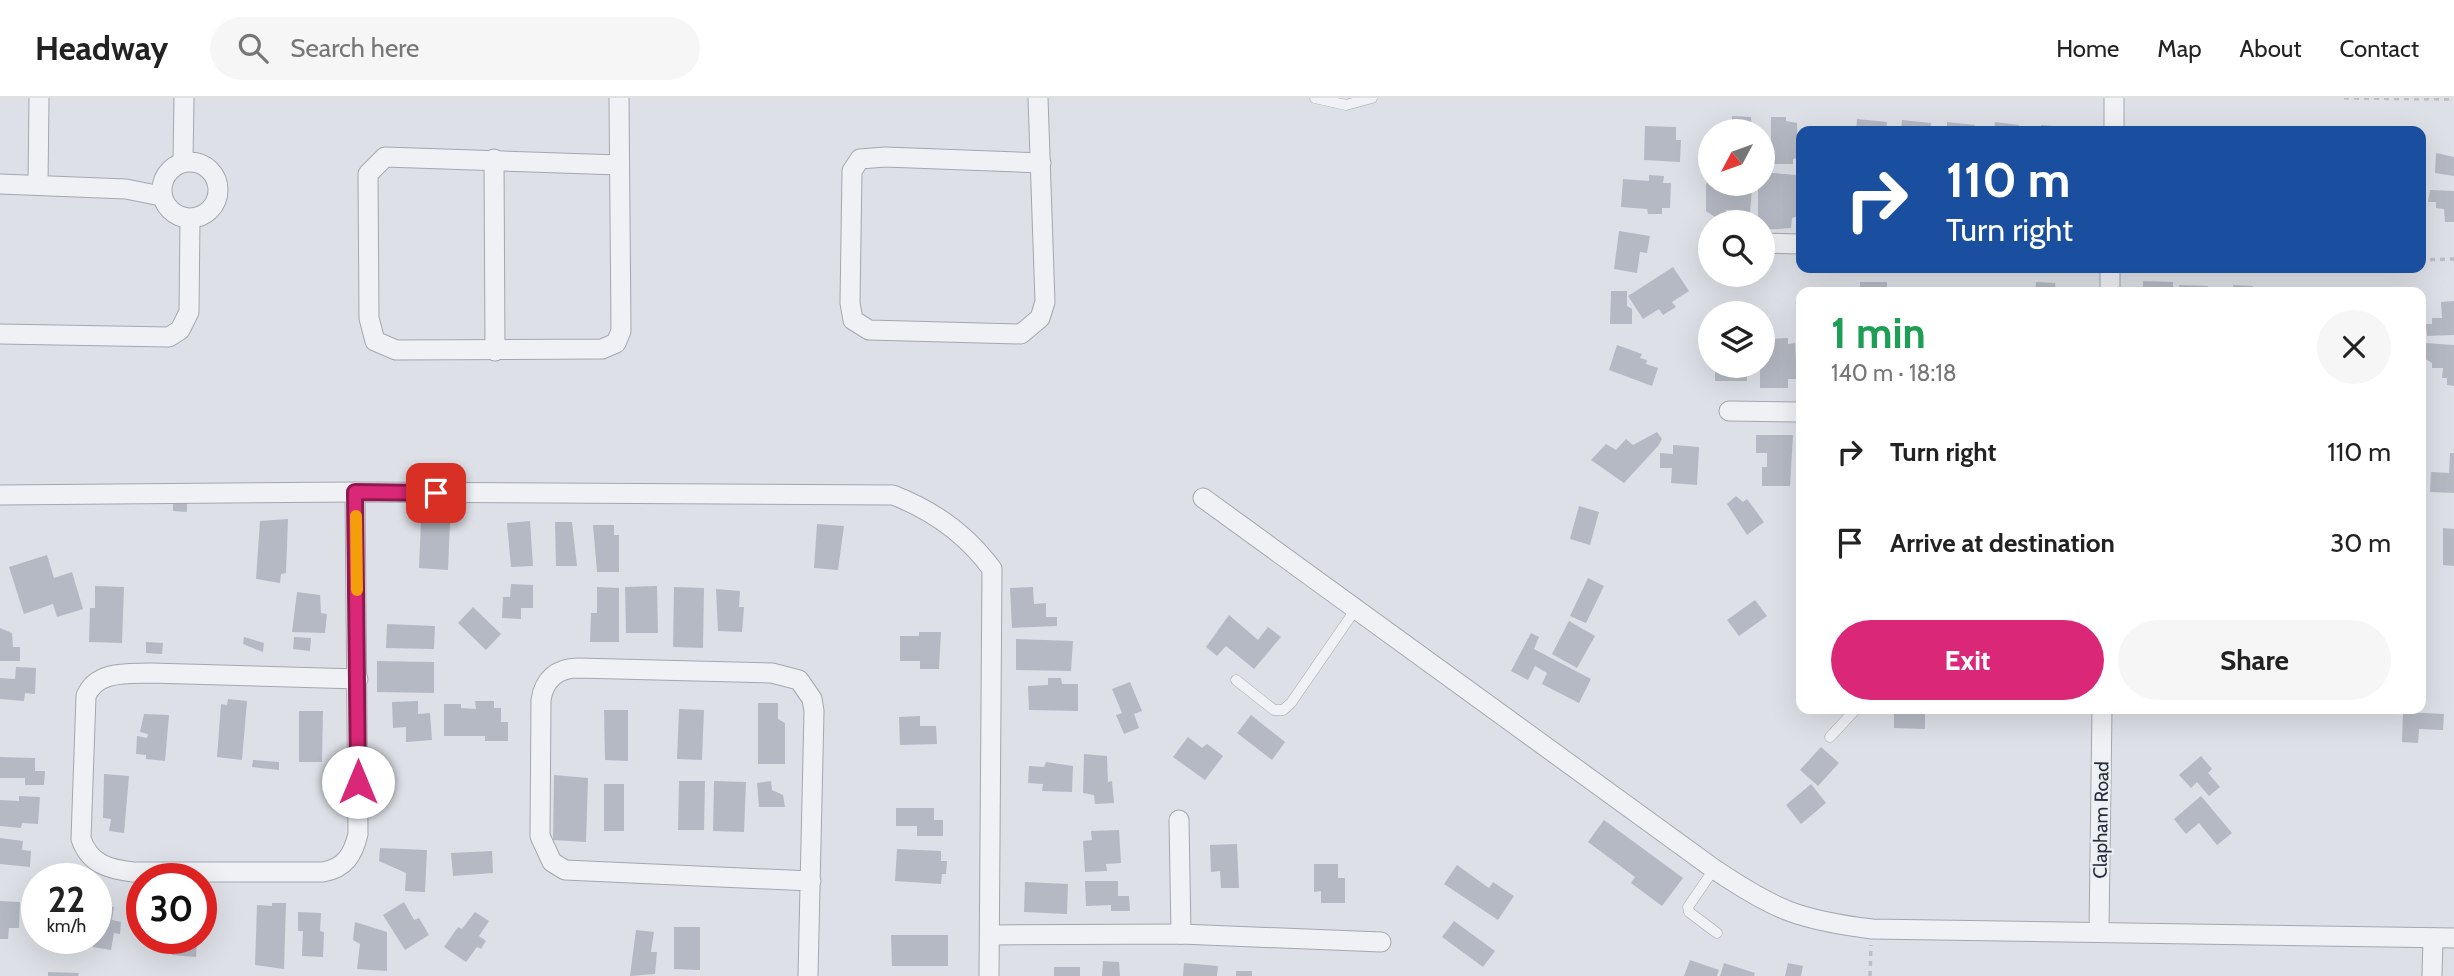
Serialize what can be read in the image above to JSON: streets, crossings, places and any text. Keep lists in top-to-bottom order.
{
  "streets": {
    "street": ["Clapham Road"]
  },
  "north": "bottom left",
  "page": {
    "header": "Headway",
    "search": "Search here",
    "nav": [
      "Home",
      "Map",
      "About",
      "Contact"
    ],
    "turn": ["110 m", "Turn right"],
    "heading": ["1 min", "140 m · 18:18"],
    "list": [
      {
        "name": "Turn right",
        "value": "110 m"
      },
      {
        "name": "Arrive at destination",
        "value": "30 m"
      }
    ],
    "buttons": ["Exit", "Share"],
    "speed": "22 km/h",
    "limit": "30"
  }
}
